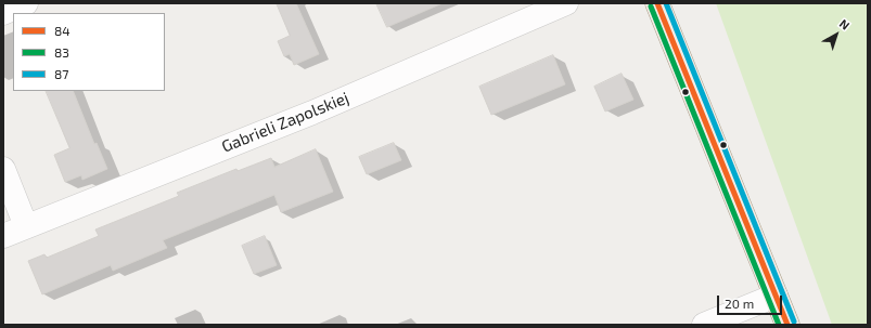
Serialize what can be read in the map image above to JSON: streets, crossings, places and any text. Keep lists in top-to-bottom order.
{
  "streets": {
    "street": ["Gabrieli Zapolskiej"]
  },
  "lines": ["transit line 84", "transit line 87", "transit line 83"],
  "legend": ["84", "83", "87"],
  "scale_bar": "20 m",
  "north": "top right"
}
